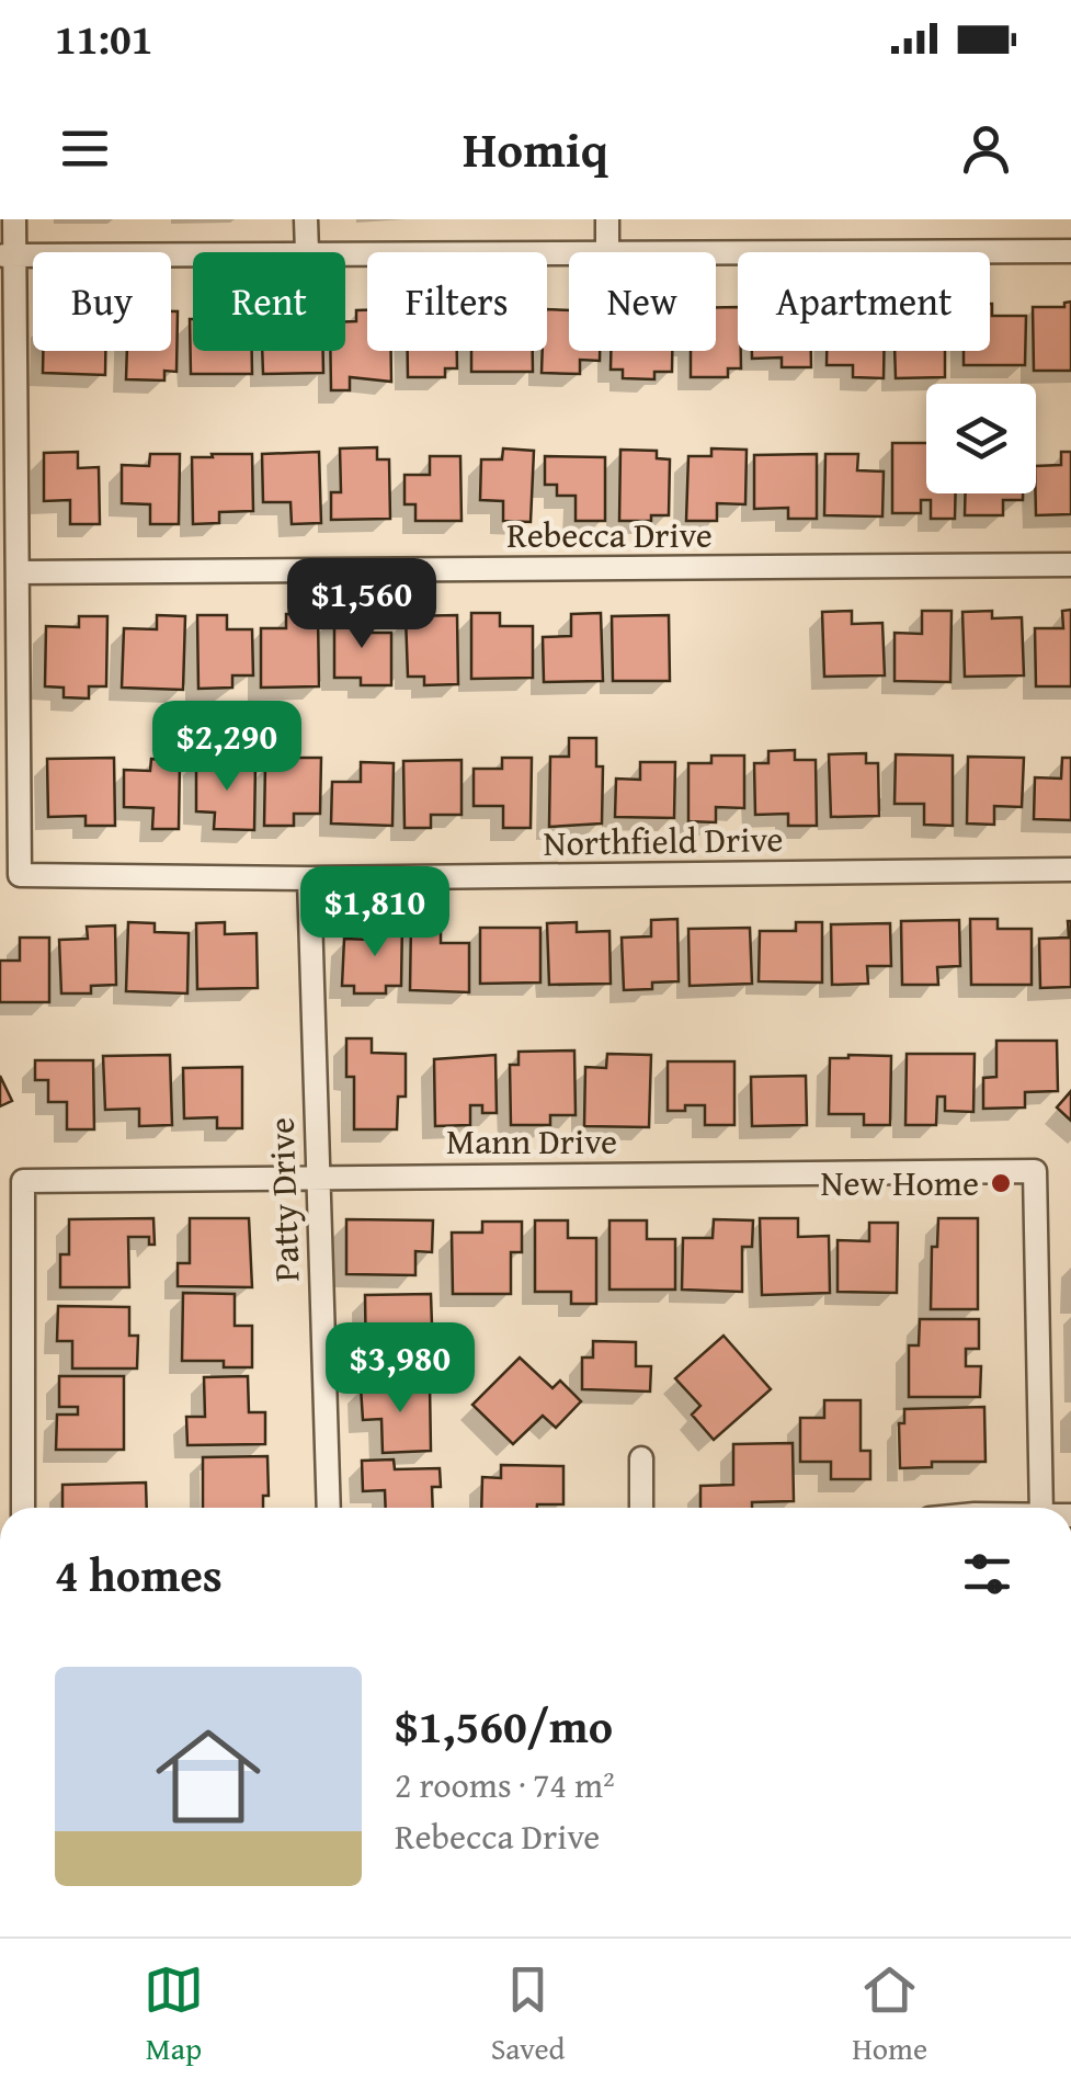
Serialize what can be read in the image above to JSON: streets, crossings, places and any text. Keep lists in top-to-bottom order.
{
  "streets": {
    "street": [
      "Rebecca Drive",
      "Northfield Drive",
      "Mann Drive",
      "Patty Drive"
    ]
  },
  "crossings": [
    ["Rebecca Drive", "Northfield Drive"],
    ["Northfield Drive", "Patty Drive"],
    ["Mann Drive", "Patty Drive"]
  ],
  "places": ["New Home"],
  "page": {
    "status": "11:01",
    "header": "Homiq",
    "chip": [
      "Buy",
      "Rent",
      "Filters",
      "New",
      "Apartment"
    ],
    "price": [
      "$1,560",
      "$2,290",
      "$1,810",
      "$3,980"
    ],
    "heading": "4 homes",
    "list": [
      {
        "name": "$1,560/mo",
        "note": "2 rooms · 74 m² · Rebecca Drive"
      }
    ],
    "tabs": ["Map", "Saved", "Home"]
  }
}
